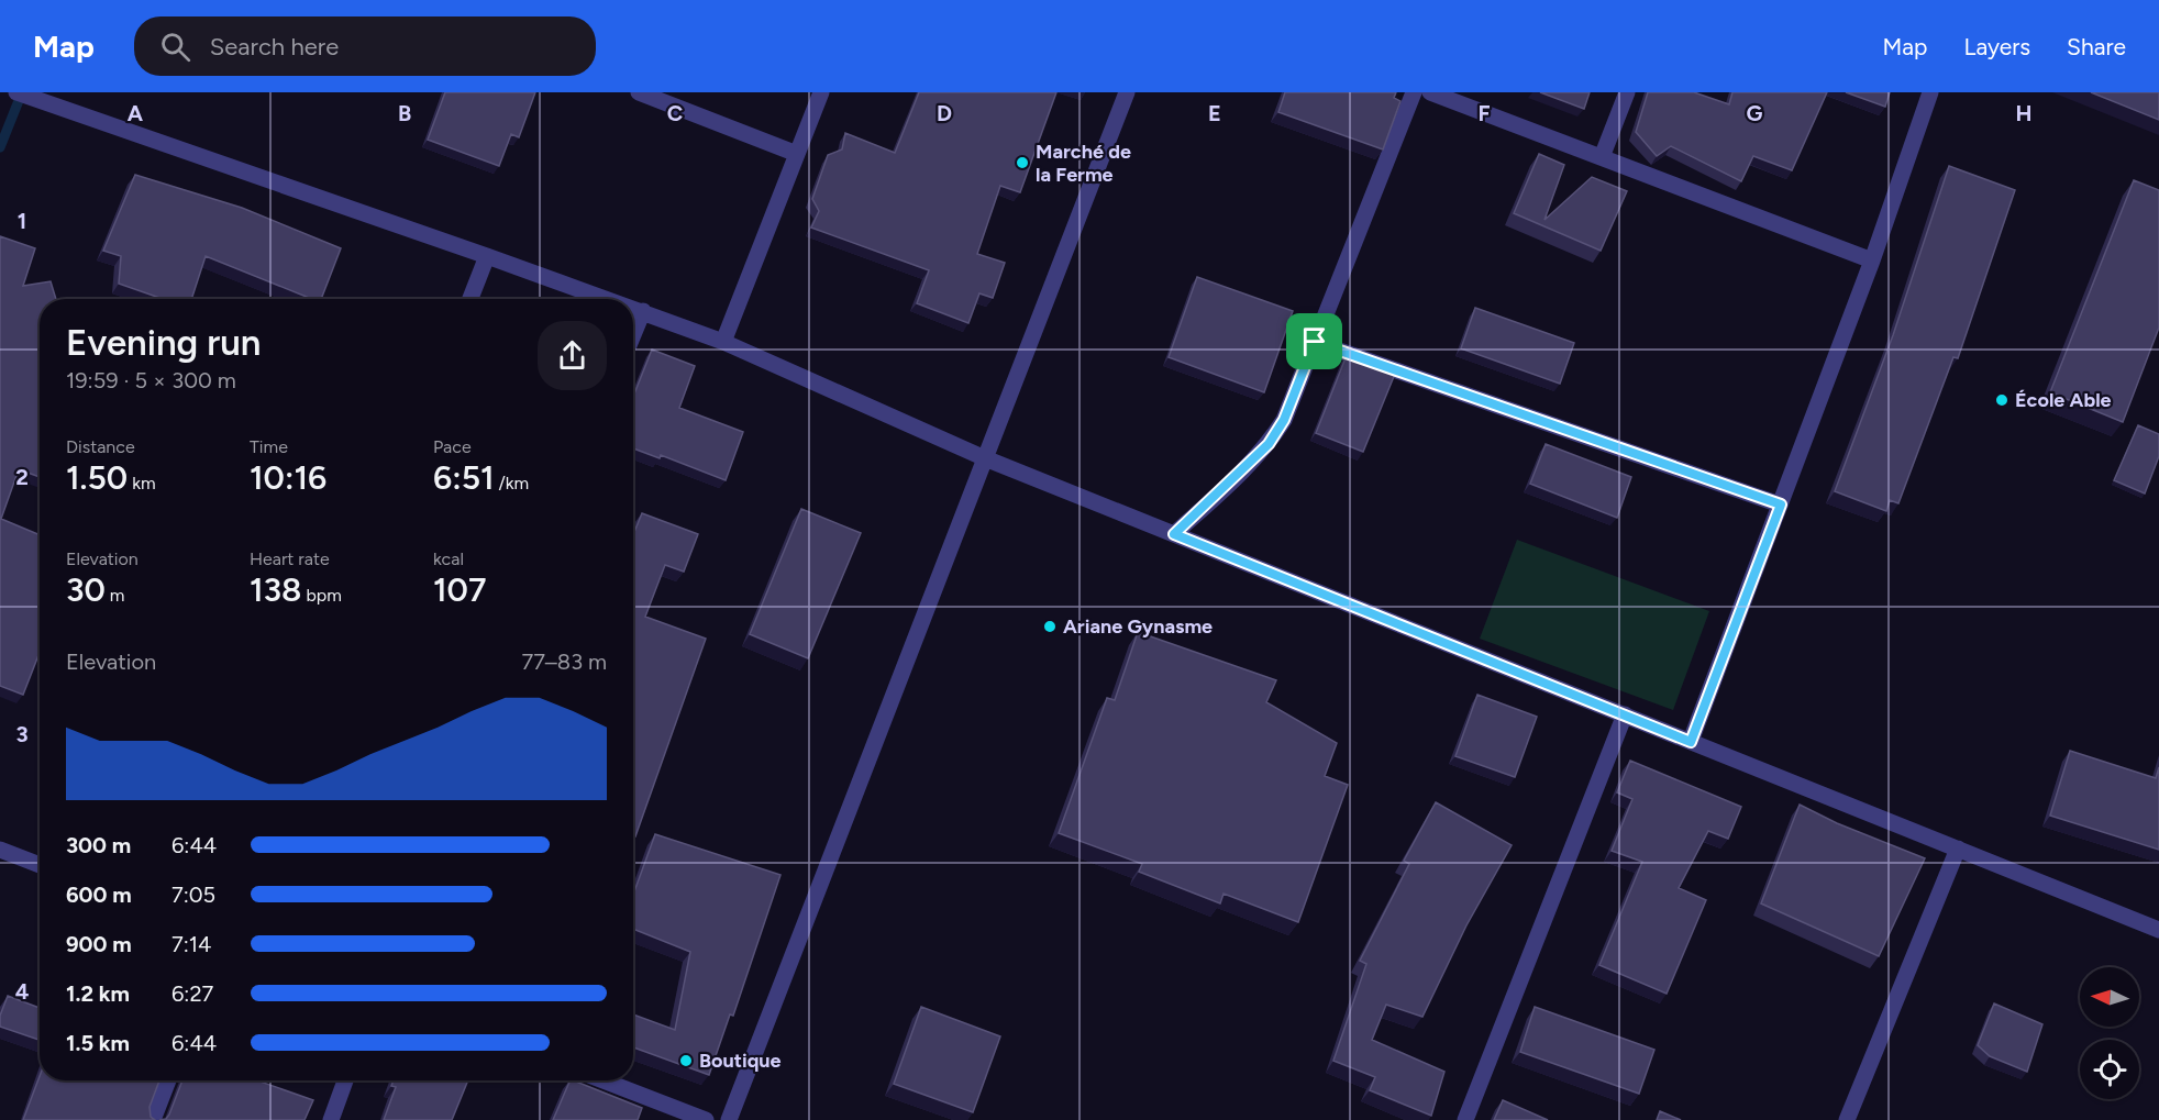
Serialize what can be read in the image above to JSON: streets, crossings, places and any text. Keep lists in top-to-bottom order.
{
  "places": [
    "Marché de la Ferme",
    "École Able",
    "Ariane Gynasme",
    "Boutique"
  ],
  "north": "left",
  "page": {
    "header": "Map",
    "search": "Search here",
    "nav": ["Map", "Layers", "Share"],
    "heading": ["Evening run", "19:59 · 5 × 300 m"],
    "stats": [
      ["Distance", "1.50 km"],
      ["Time", "10:16"],
      ["Pace", "6:51 /km"],
      ["Elevation", "30 m"],
      ["Heart rate", "138 bpm"],
      ["kcal", "107"]
    ],
    "chart": ["Elevation", "77–83 m"],
    "list": [
      {
        "name": "300 m",
        "note": "6:44"
      },
      {
        "name": "600 m",
        "note": "7:05"
      },
      {
        "name": "900 m",
        "note": "7:14"
      },
      {
        "name": "1.2 km",
        "note": "6:27"
      },
      {
        "name": "1.5 km",
        "note": "6:44"
      }
    ]
  },
  "grid": {
    "columns": [
      "A",
      "B",
      "C",
      "D",
      "E",
      "F",
      "G",
      "H"
    ],
    "rows": [
      "1",
      "2",
      "3",
      "4"
    ]
  }
}
